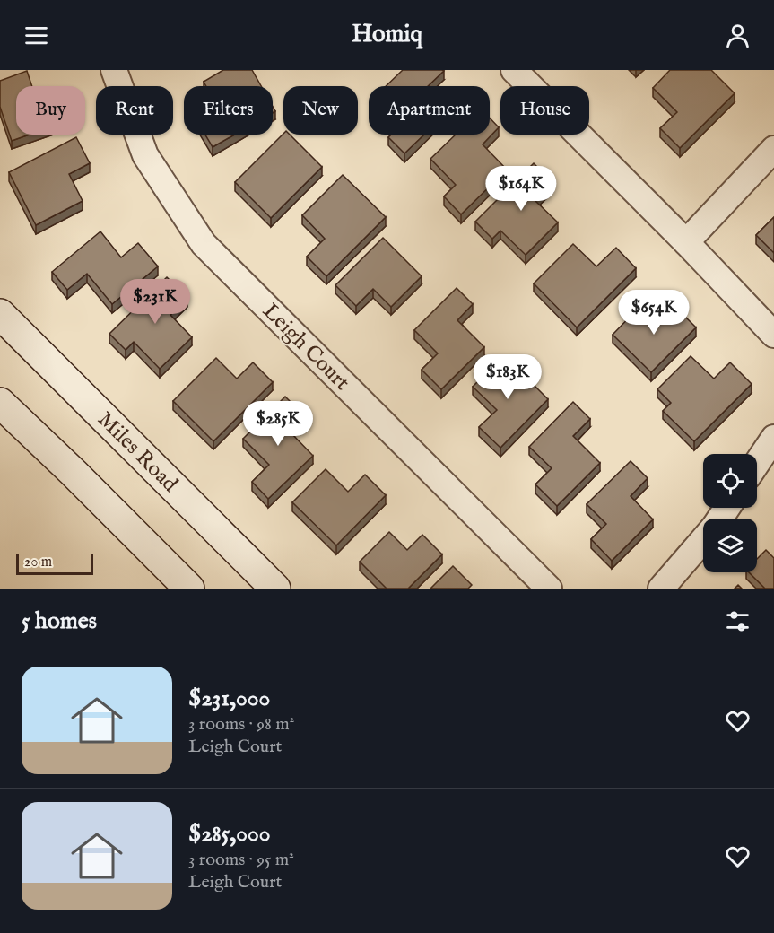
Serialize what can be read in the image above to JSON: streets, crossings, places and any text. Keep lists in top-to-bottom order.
{
  "streets": {
    "main road": ["Miles Road"],
    "street": ["Leigh Court"]
  },
  "scale_bar": "20 m",
  "page": {
    "header": "Homiq",
    "chip": [
      "Buy",
      "Rent",
      "Filters",
      "New",
      "Apartment",
      "House"
    ],
    "price": [
      "$164K",
      "$231K",
      "$654K",
      "$183K",
      "$285K"
    ],
    "scale": "20 m",
    "heading": "5 homes",
    "list": [
      {
        "name": "$231,000",
        "note": "3 rooms · 98 m² · Leigh Court"
      },
      {
        "name": "$285,000",
        "note": "3 rooms · 95 m² · Leigh Court"
      }
    ]
  }
}
